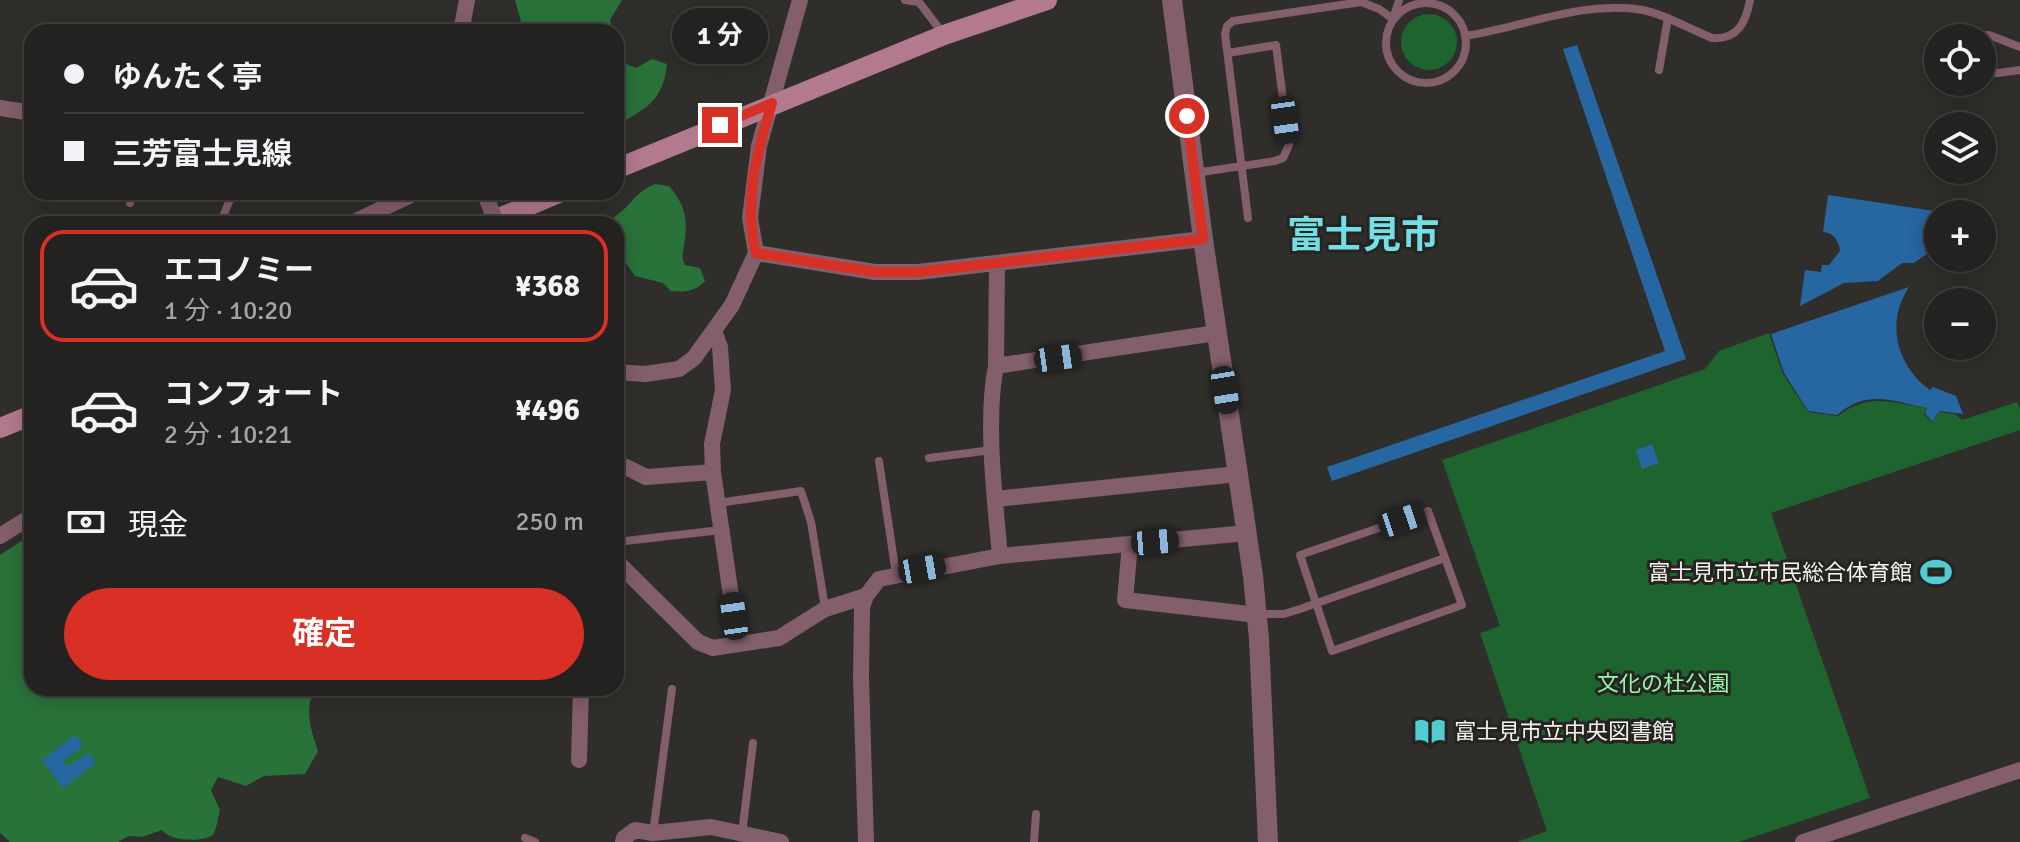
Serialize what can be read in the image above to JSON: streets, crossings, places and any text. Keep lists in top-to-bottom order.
{
  "districts": ["富士見市"],
  "parks": ["文化の杜公園"],
  "places": {
    "sports": ["富士見市立市民総合体育館"],
    "library": ["富士見市立中央図書館"]
  },
  "page": {
    "bubble": "1 分",
    "map_buttons": ["+", "−"],
    "banner": ["ゆんたく亭", "三芳富士見線"],
    "list": [
      {
        "name": "エコノミー",
        "note": "1 分 · 10:20",
        "value": "¥368"
      },
      {
        "name": "コンフォート",
        "note": "2 分 · 10:21",
        "value": "¥496"
      }
    ],
    "pay": ["現金", "250 m"],
    "buttons": "確定"
  }
}
